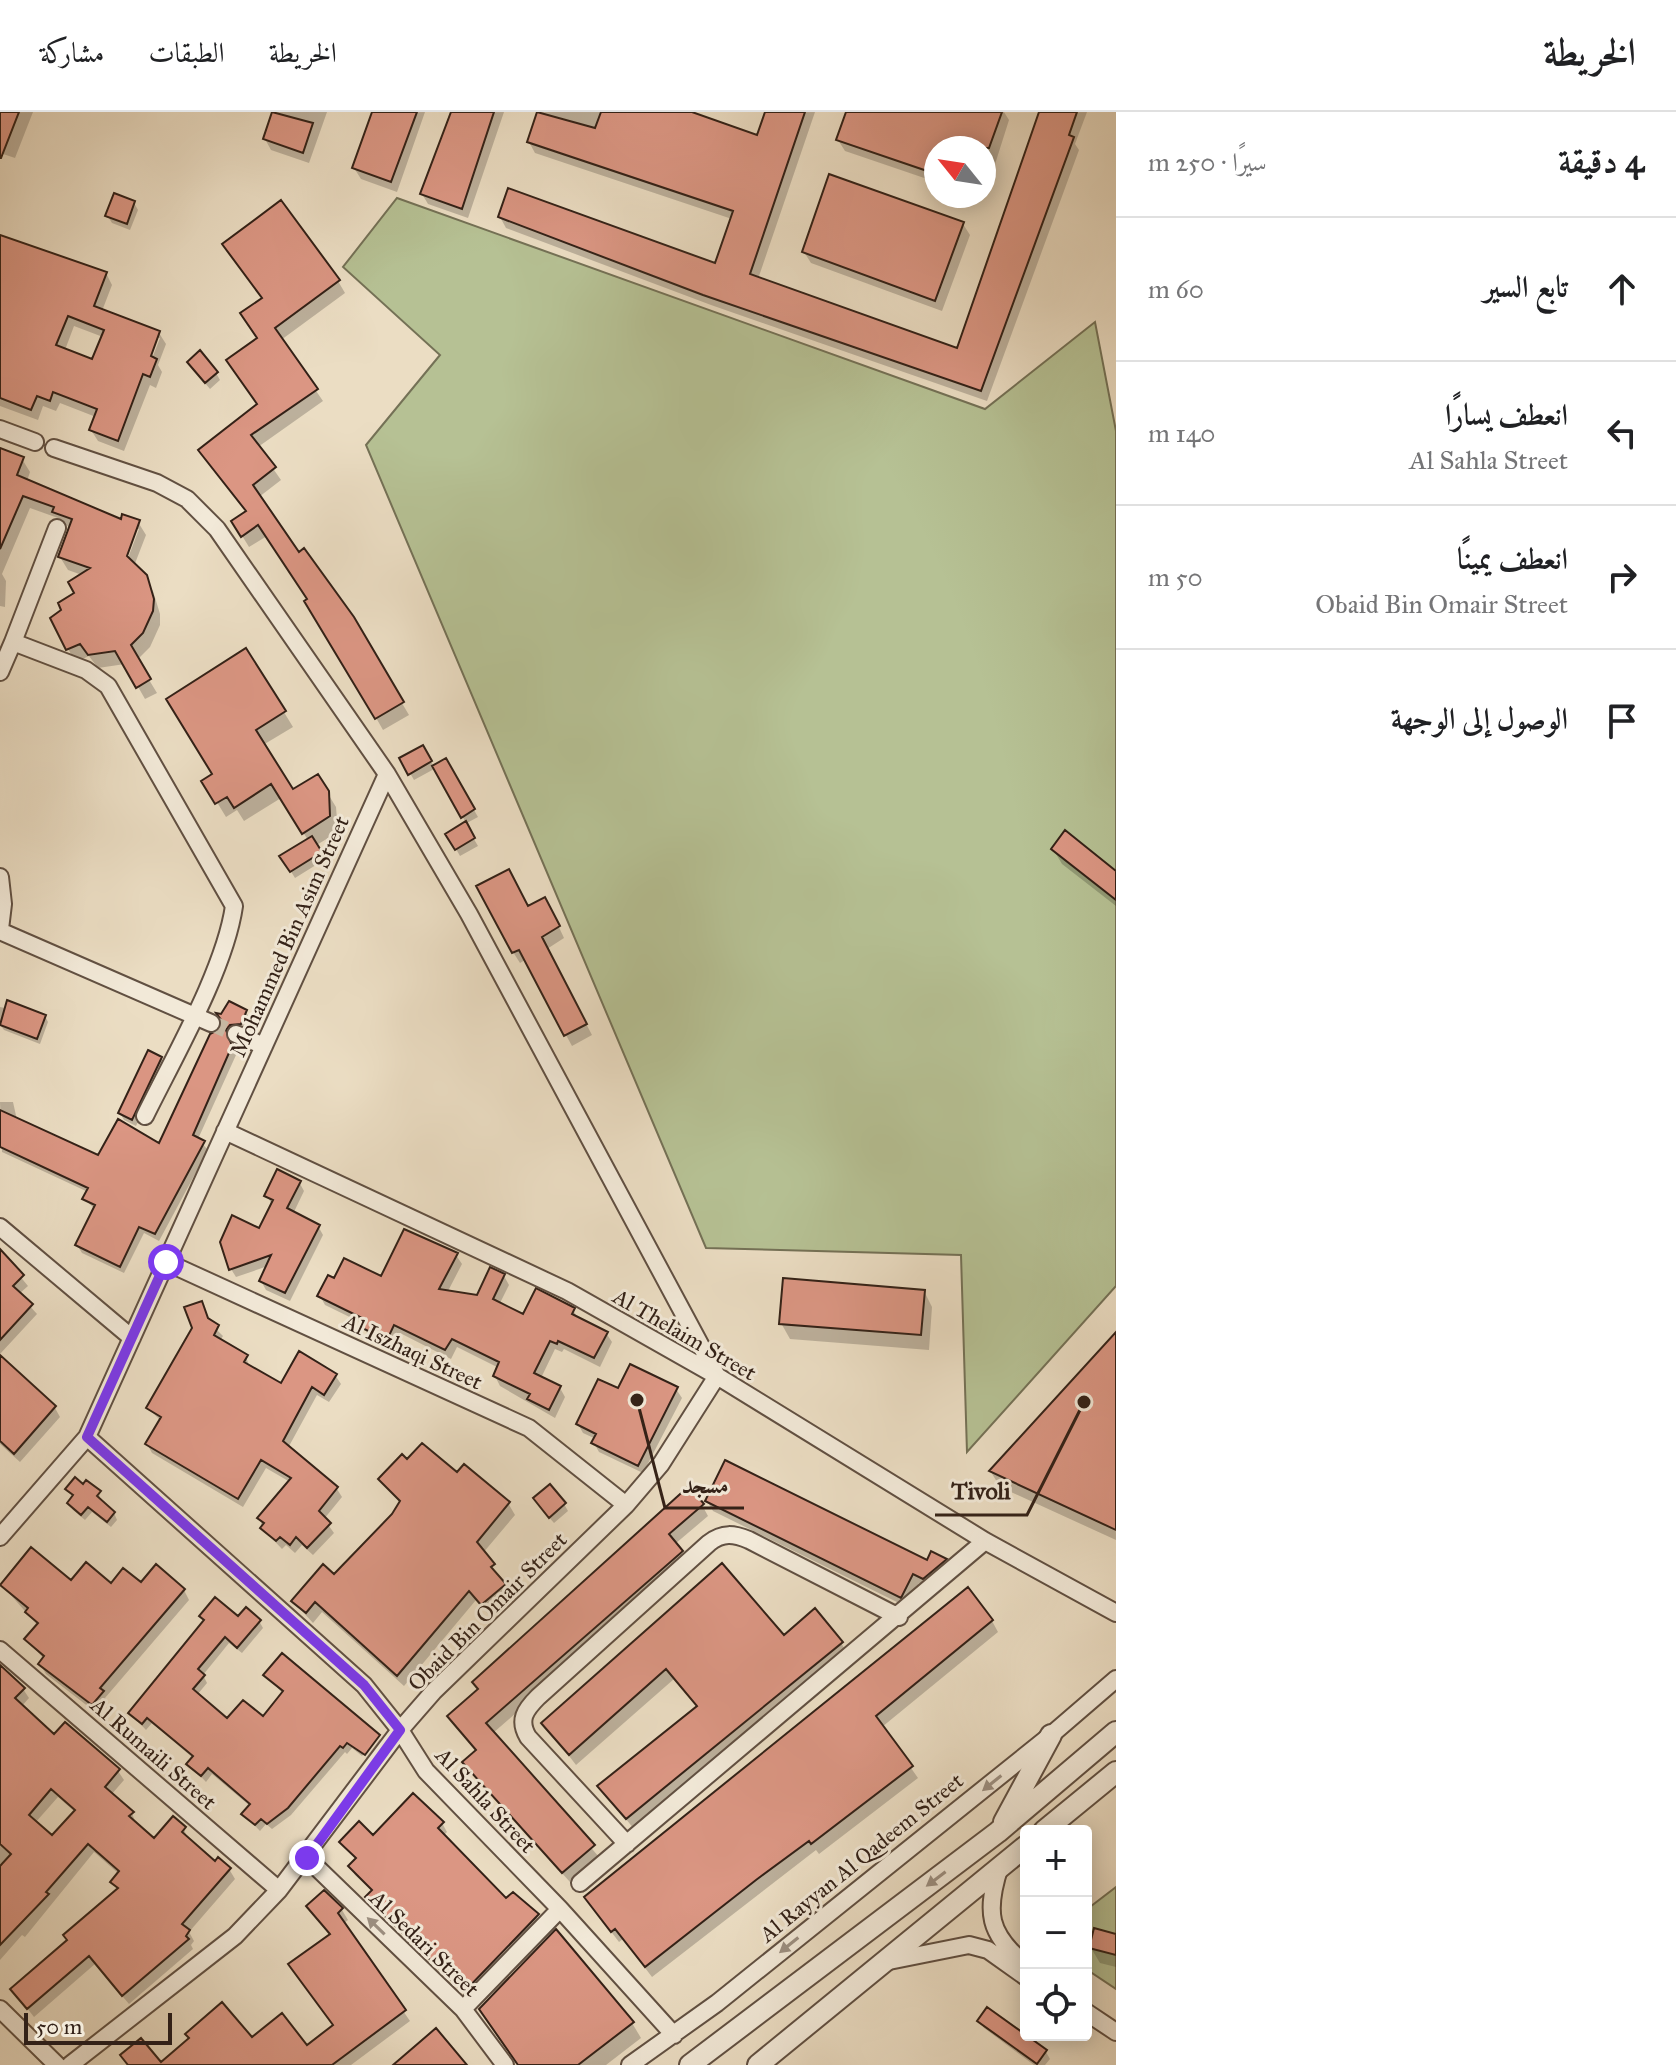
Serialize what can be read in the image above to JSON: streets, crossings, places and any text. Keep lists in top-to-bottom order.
{
  "streets": {
    "street": [
      "Mohammed Bin Asim Street",
      "Al Thelaim Street",
      "Al Iszhaqi Street",
      "Obaid Bin Omair Street",
      "Al Rumaili Street",
      "Al Sahla Street",
      "Al Rayyan Al Qadeem Street",
      "Al Sedari Street"
    ]
  },
  "crossings": [
    ["Mohammed Bin Asim Street", "Al Thelaim Street"],
    ["Mohammed Bin Asim Street", "Al Iszhaqi Street"],
    ["Mohammed Bin Asim Street", "Al Sahla Street"],
    ["Al Thelaim Street", "Obaid Bin Omair Street"],
    ["Al Iszhaqi Street", "Obaid Bin Omair Street"],
    ["Obaid Bin Omair Street", "Al Rumaili Street"],
    ["Obaid Bin Omair Street", "Al Sahla Street"],
    ["Obaid Bin Omair Street", "Al Sedari Street"],
    ["Al Sahla Street", "Al Rayyan Al Qadeem Street"]
  ],
  "one_way": ["Al Sedari Street"],
  "places": ["مسجد", "Tivoli"],
  "scale_bar": "50 m",
  "north": "top left",
  "page": {
    "header": "الخريطة",
    "nav": ["الخريطة", "الطبقات", "مشاركة"],
    "heading": ["4 دقيقة", "سيرًا · 250 m"],
    "list": [
      ["تابع السير", "60 m"],
      ["انعطف يسارًا", "Al Sahla Street", "140 m"],
      ["انعطف يمينًا", "Obaid Bin Omair Street", "50 m"],
      "الوصول إلى الوجهة"
    ],
    "map_buttons": ["+", "−"],
    "scale": "50 m"
  }
}
